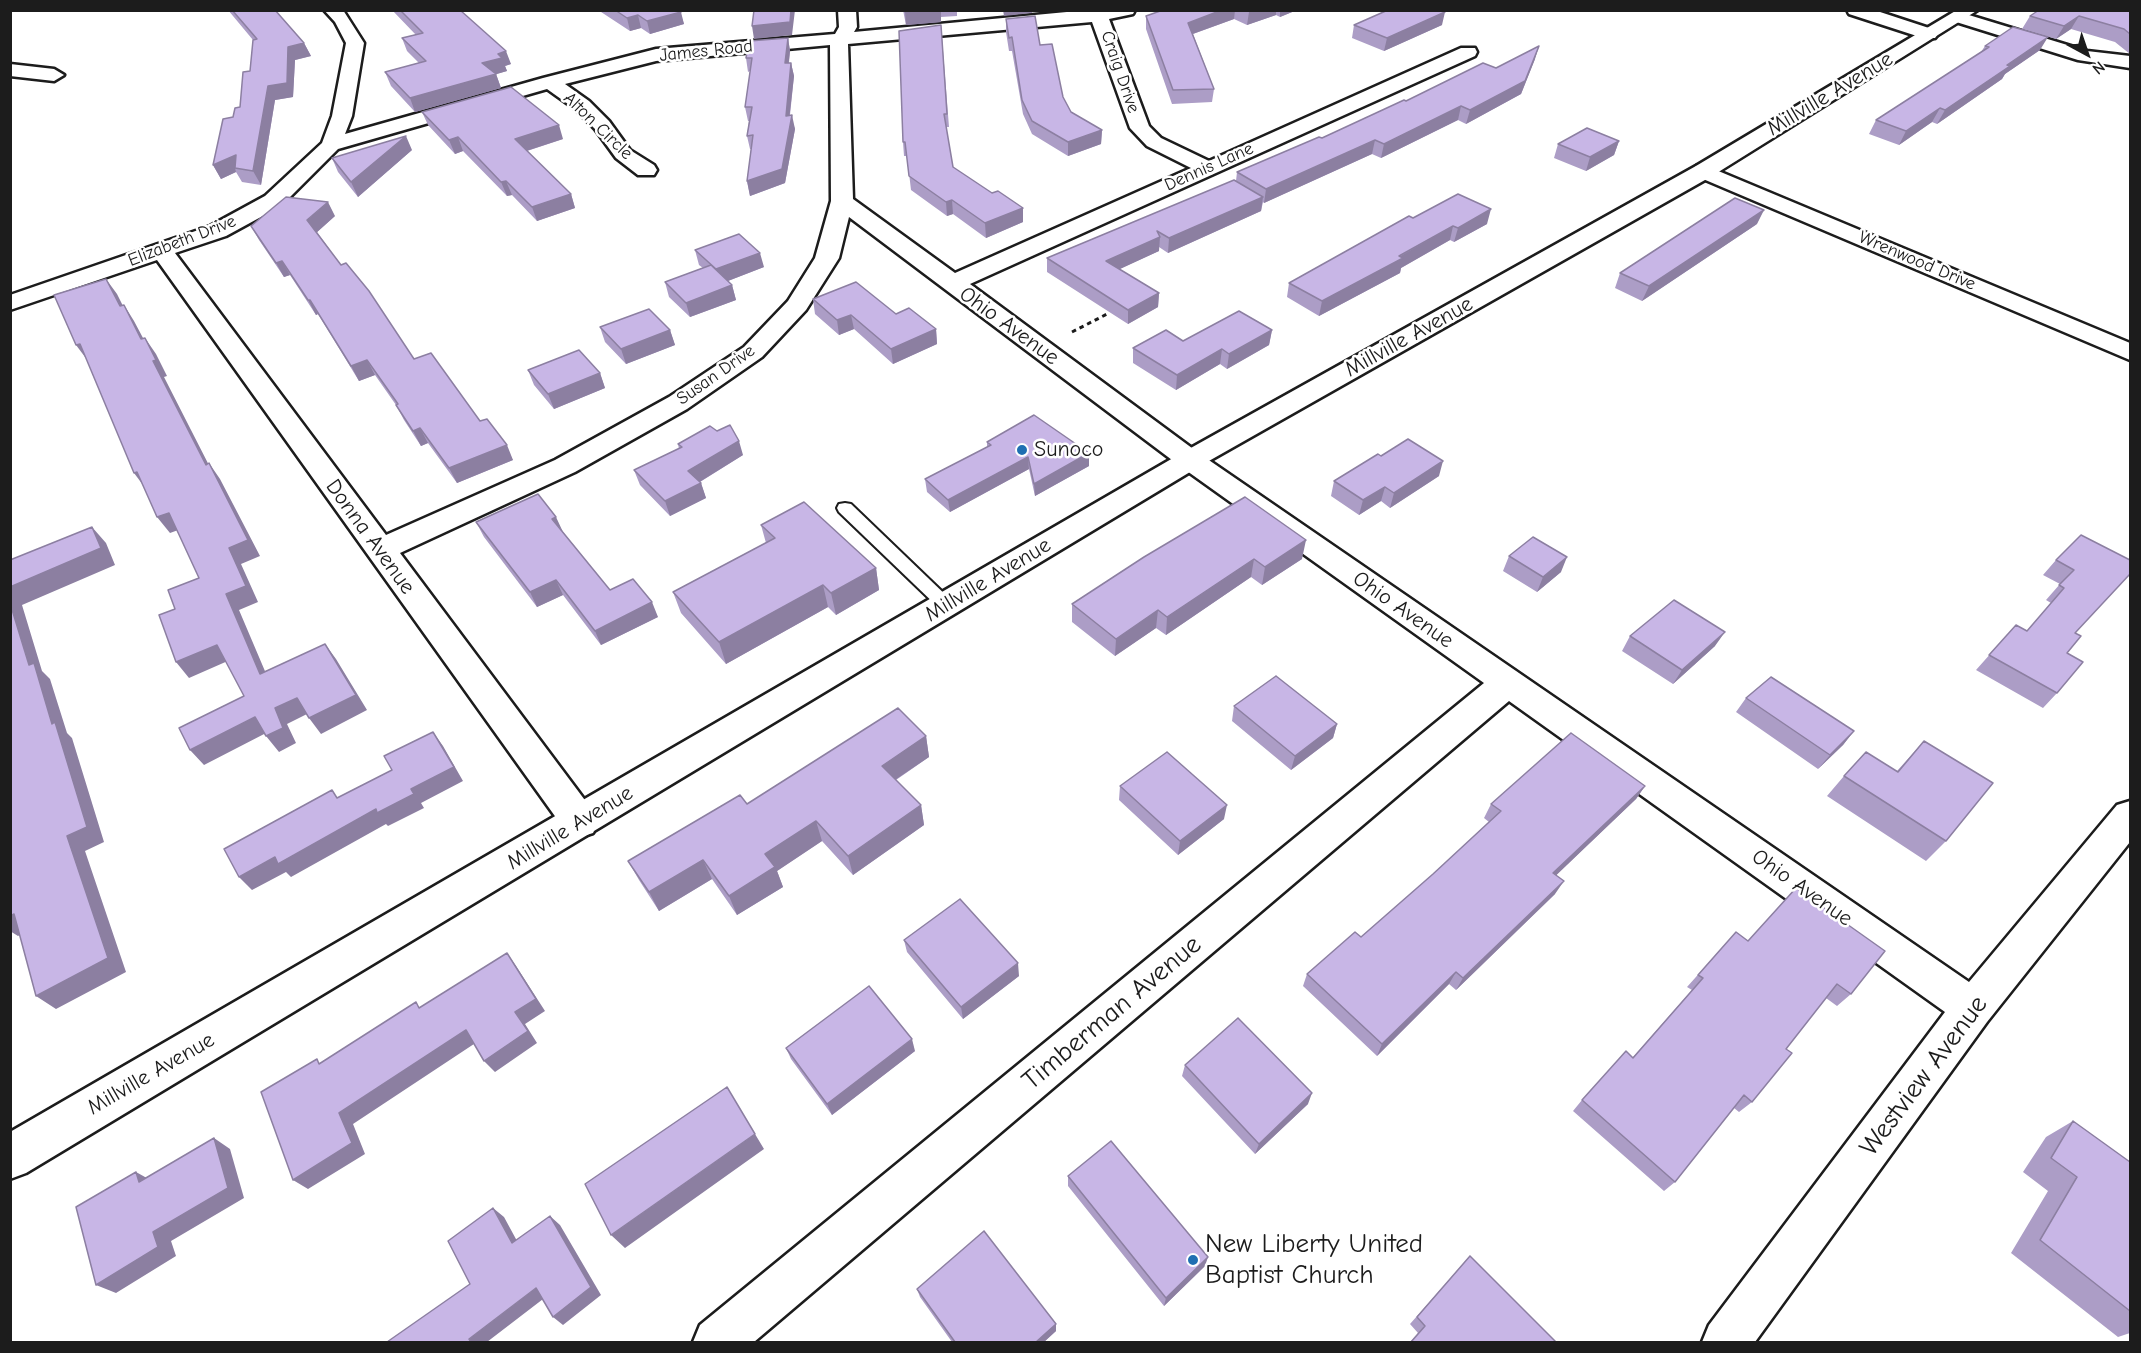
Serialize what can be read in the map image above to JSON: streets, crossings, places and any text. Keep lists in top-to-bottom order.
{
  "streets": {
    "street": [
      "James Road",
      "Craig Drive",
      "Millville Avenue",
      "Alton Circle",
      "Dennis Lane",
      "Elizabeth Drive",
      "Wrenwood Drive",
      "Ohio Avenue",
      "Susan Drive",
      "Donna Avenue",
      "Timberman Avenue",
      "Westview Avenue"
    ]
  },
  "crossings": [
    ["James Road", "Craig Drive"],
    ["James Road", "Alton Circle"],
    ["James Road", "Elizabeth Drive"],
    ["James Road", "Susan Drive"],
    ["Craig Drive", "Dennis Lane"],
    ["Millville Avenue", "Wrenwood Drive"],
    ["Millville Avenue", "Ohio Avenue"],
    ["Millville Avenue", "Donna Avenue"],
    ["Dennis Lane", "Ohio Avenue"],
    ["Elizabeth Drive", "Donna Avenue"],
    ["Ohio Avenue", "Susan Drive"],
    ["Ohio Avenue", "Timberman Avenue"],
    ["Ohio Avenue", "Westview Avenue"],
    ["Susan Drive", "Donna Avenue"]
  ],
  "places": ["Sunoco", "New Liberty United Baptist Church"],
  "north": "bottom right"
}
